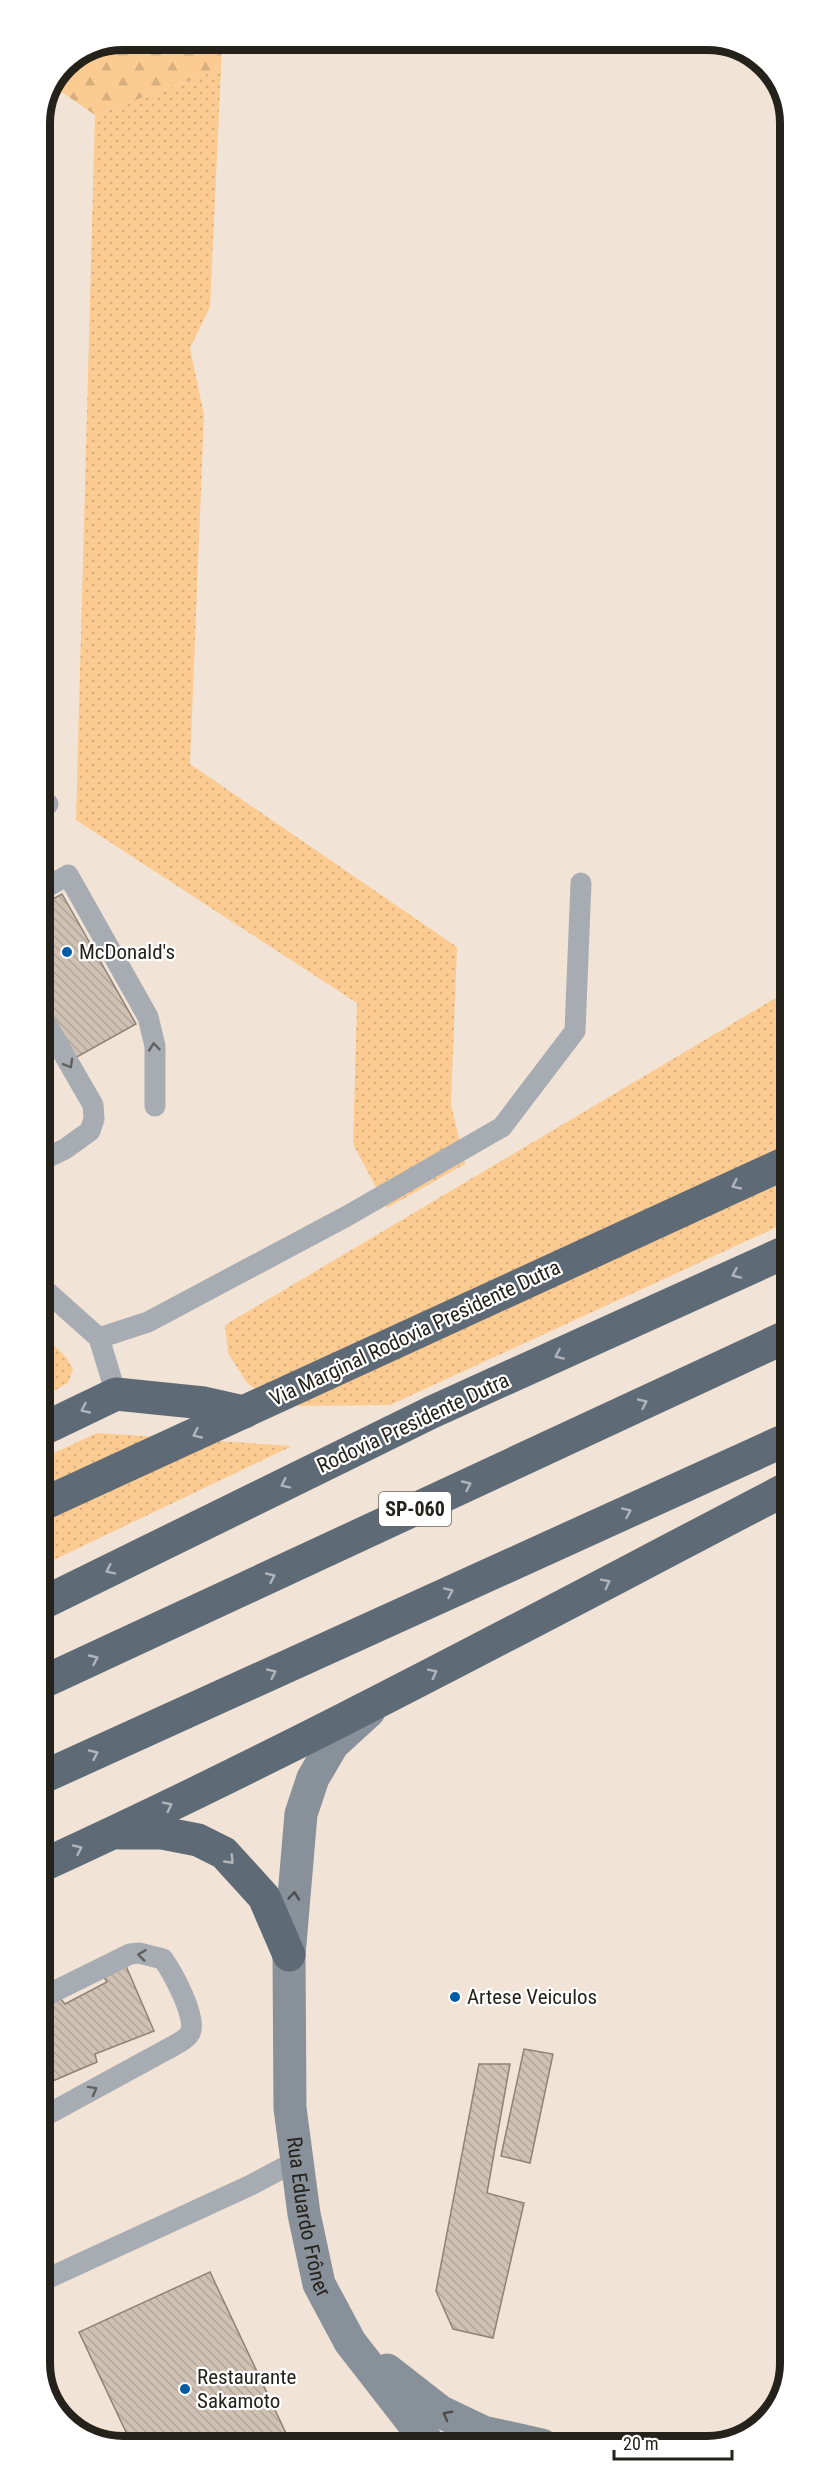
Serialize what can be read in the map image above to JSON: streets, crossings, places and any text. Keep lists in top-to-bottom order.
{
  "streets": {
    "highway": ["Via Marginal Rodovia Presidente Dutra", "Rodovia Presidente Dutra", "SP-060"],
    "main road": ["Rua Eduardo Frôner"]
  },
  "places": ["McDonald's", "Artese Veiculos", "Restaurante Sakamoto"],
  "scale_bar": "20 m"
}
